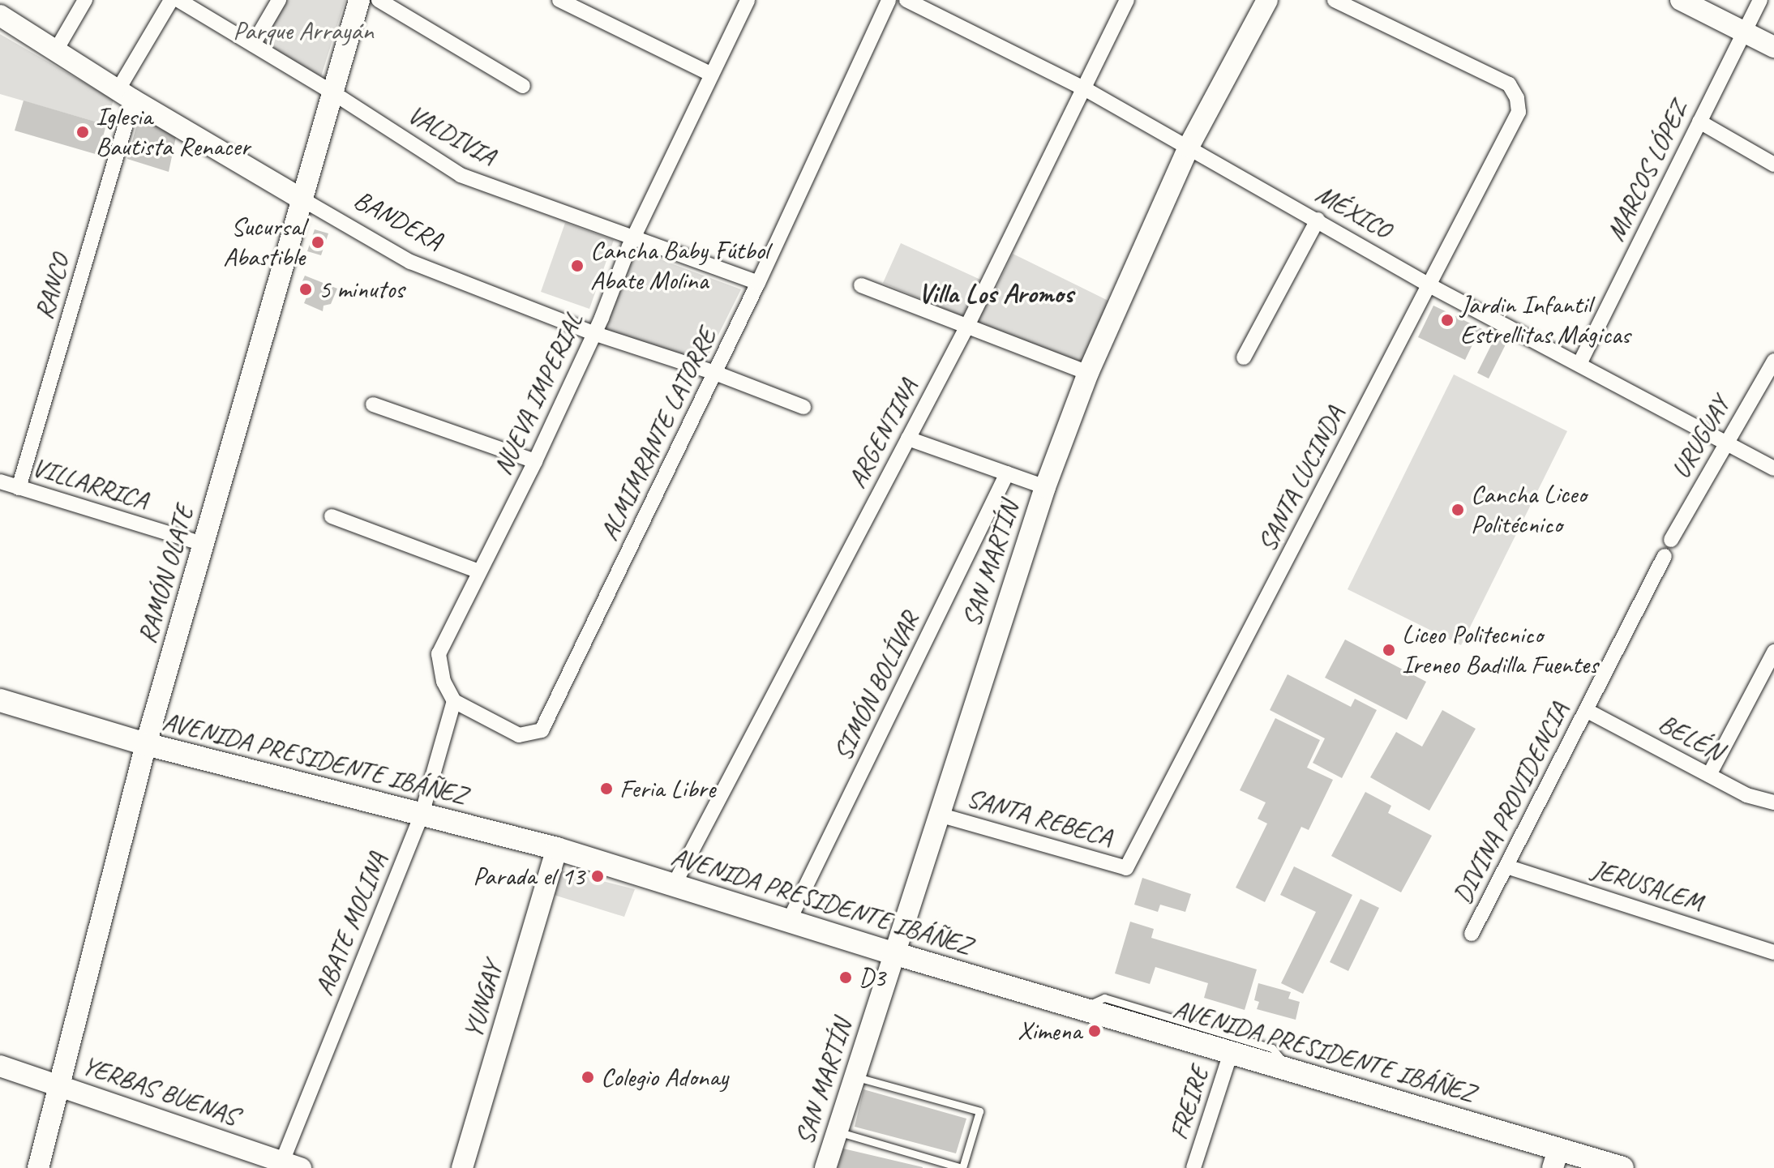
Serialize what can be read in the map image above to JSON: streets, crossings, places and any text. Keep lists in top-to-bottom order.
{
  "streets": {
    "main road": ["AVENIDA PRESIDENTE IBÁÑEZ"],
    "street": [
      "VALDIVIA",
      "MARCOS LÓPEZ",
      "MÉXICO",
      "BANDERA",
      "RANCO",
      "NUEVA IMPERIAL",
      "ARGENTINA",
      "ALMIMRANTE LATORRE",
      "URUGUAY",
      "SANTA LUCINDA",
      "VILLARRICA",
      "SAN MARTÍN",
      "RAMÓN OLATE",
      "SIMÓN BOLÍVAR",
      "BELÉN",
      "DIVINA PROVIDENCIA",
      "SANTA REBECA",
      "JERUSALEM",
      "ABATE MOLINA",
      "YUNGAY",
      "YERBAS BUENAS",
      "FREIRE"
    ]
  },
  "crossings": [
    ["VALDIVIA", "NUEVA IMPERIAL"],
    ["VALDIVIA", "ALMIMRANTE LATORRE"],
    ["VALDIVIA", "RAMÓN OLATE"],
    ["MARCOS LÓPEZ", "MÉXICO"],
    ["MÉXICO", "ARGENTINA"],
    ["MÉXICO", "URUGUAY"],
    ["MÉXICO", "SANTA LUCINDA"],
    ["MÉXICO", "SAN MARTÍN"],
    ["BANDERA", "RANCO"],
    ["BANDERA", "NUEVA IMPERIAL"],
    ["BANDERA", "ALMIMRANTE LATORRE"],
    ["BANDERA", "RAMÓN OLATE"],
    ["RANCO", "VILLARRICA"],
    ["NUEVA IMPERIAL", "ALMIMRANTE LATORRE"],
    ["NUEVA IMPERIAL", "ABATE MOLINA"],
    ["ARGENTINA", "AVENIDA PRESIDENTE IBÁÑEZ"],
    ["ALMIMRANTE LATORRE", "ABATE MOLINA"],
    ["SANTA LUCINDA", "SANTA REBECA"],
    ["VILLARRICA", "RAMÓN OLATE"],
    ["SAN MARTÍN", "AVENIDA PRESIDENTE IBÁÑEZ"],
    ["SAN MARTÍN", "SANTA REBECA"],
    ["RAMÓN OLATE", "AVENIDA PRESIDENTE IBÁÑEZ"],
    ["RAMÓN OLATE", "YERBAS BUENAS"],
    ["SIMÓN BOLÍVAR", "AVENIDA PRESIDENTE IBÁÑEZ"],
    ["BELÉN", "DIVINA PROVIDENCIA"],
    ["AVENIDA PRESIDENTE IBÁÑEZ", "ABATE MOLINA"],
    ["AVENIDA PRESIDENTE IBÁÑEZ", "YUNGAY"],
    ["AVENIDA PRESIDENTE IBÁÑEZ", "FREIRE"],
    ["DIVINA PROVIDENCIA", "JERUSALEM"],
    ["ABATE MOLINA", "YERBAS BUENAS"]
  ],
  "districts": ["Villa Los Aromos"],
  "parks": ["Parque Arrayán"],
  "places": [
    "Iglesia Bautista Renacer",
    "Sucursal Abastible",
    "Cancha Baby Fútbol Abate Molina",
    "5 minutos",
    "Jardin Infantil Estrellitas Mágicas",
    "Cancha Liceo Politécnico",
    "Liceo Politecnico Ireneo Badilla Fuentes",
    "Feria Libre",
    "Parada el 13",
    "D3",
    "Ximena",
    "Colegio Adonay"
  ]
}
